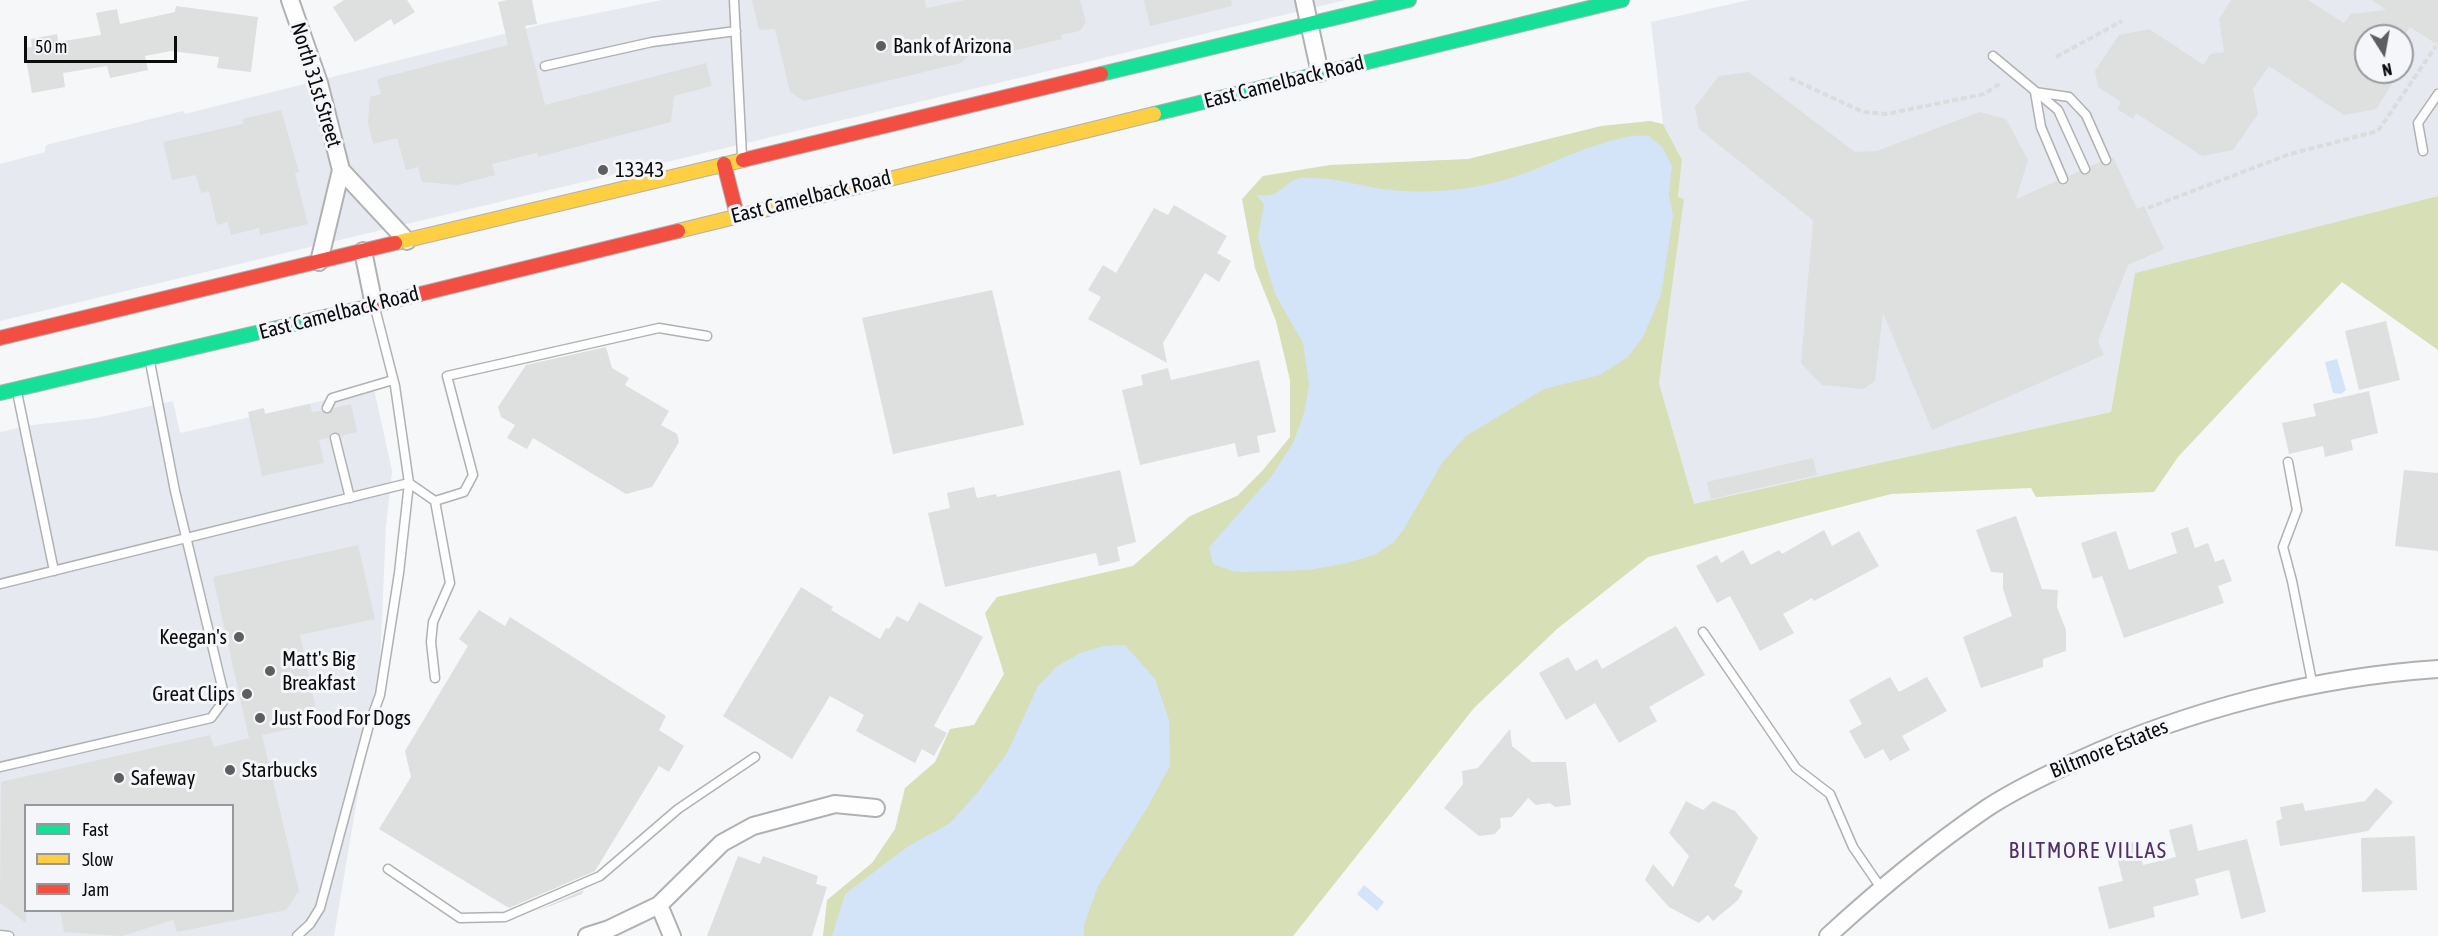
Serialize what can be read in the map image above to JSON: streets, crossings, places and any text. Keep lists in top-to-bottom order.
{
  "streets": {
    "main road": ["East Camelback Road"],
    "street": ["North 31st Street", "Biltmore Estates"]
  },
  "districts": ["BILTMORE VILLAS"],
  "places": [
    "Bank of Arizona",
    "13343",
    "Keegan's",
    "Matt's Big Breakfast",
    "Great Clips",
    "Just Food For Dogs",
    "Starbucks",
    "Safeway"
  ],
  "legend": ["Fast", "Slow", "Jam"],
  "scale_bar": "50 m",
  "north": "bottom"
}
